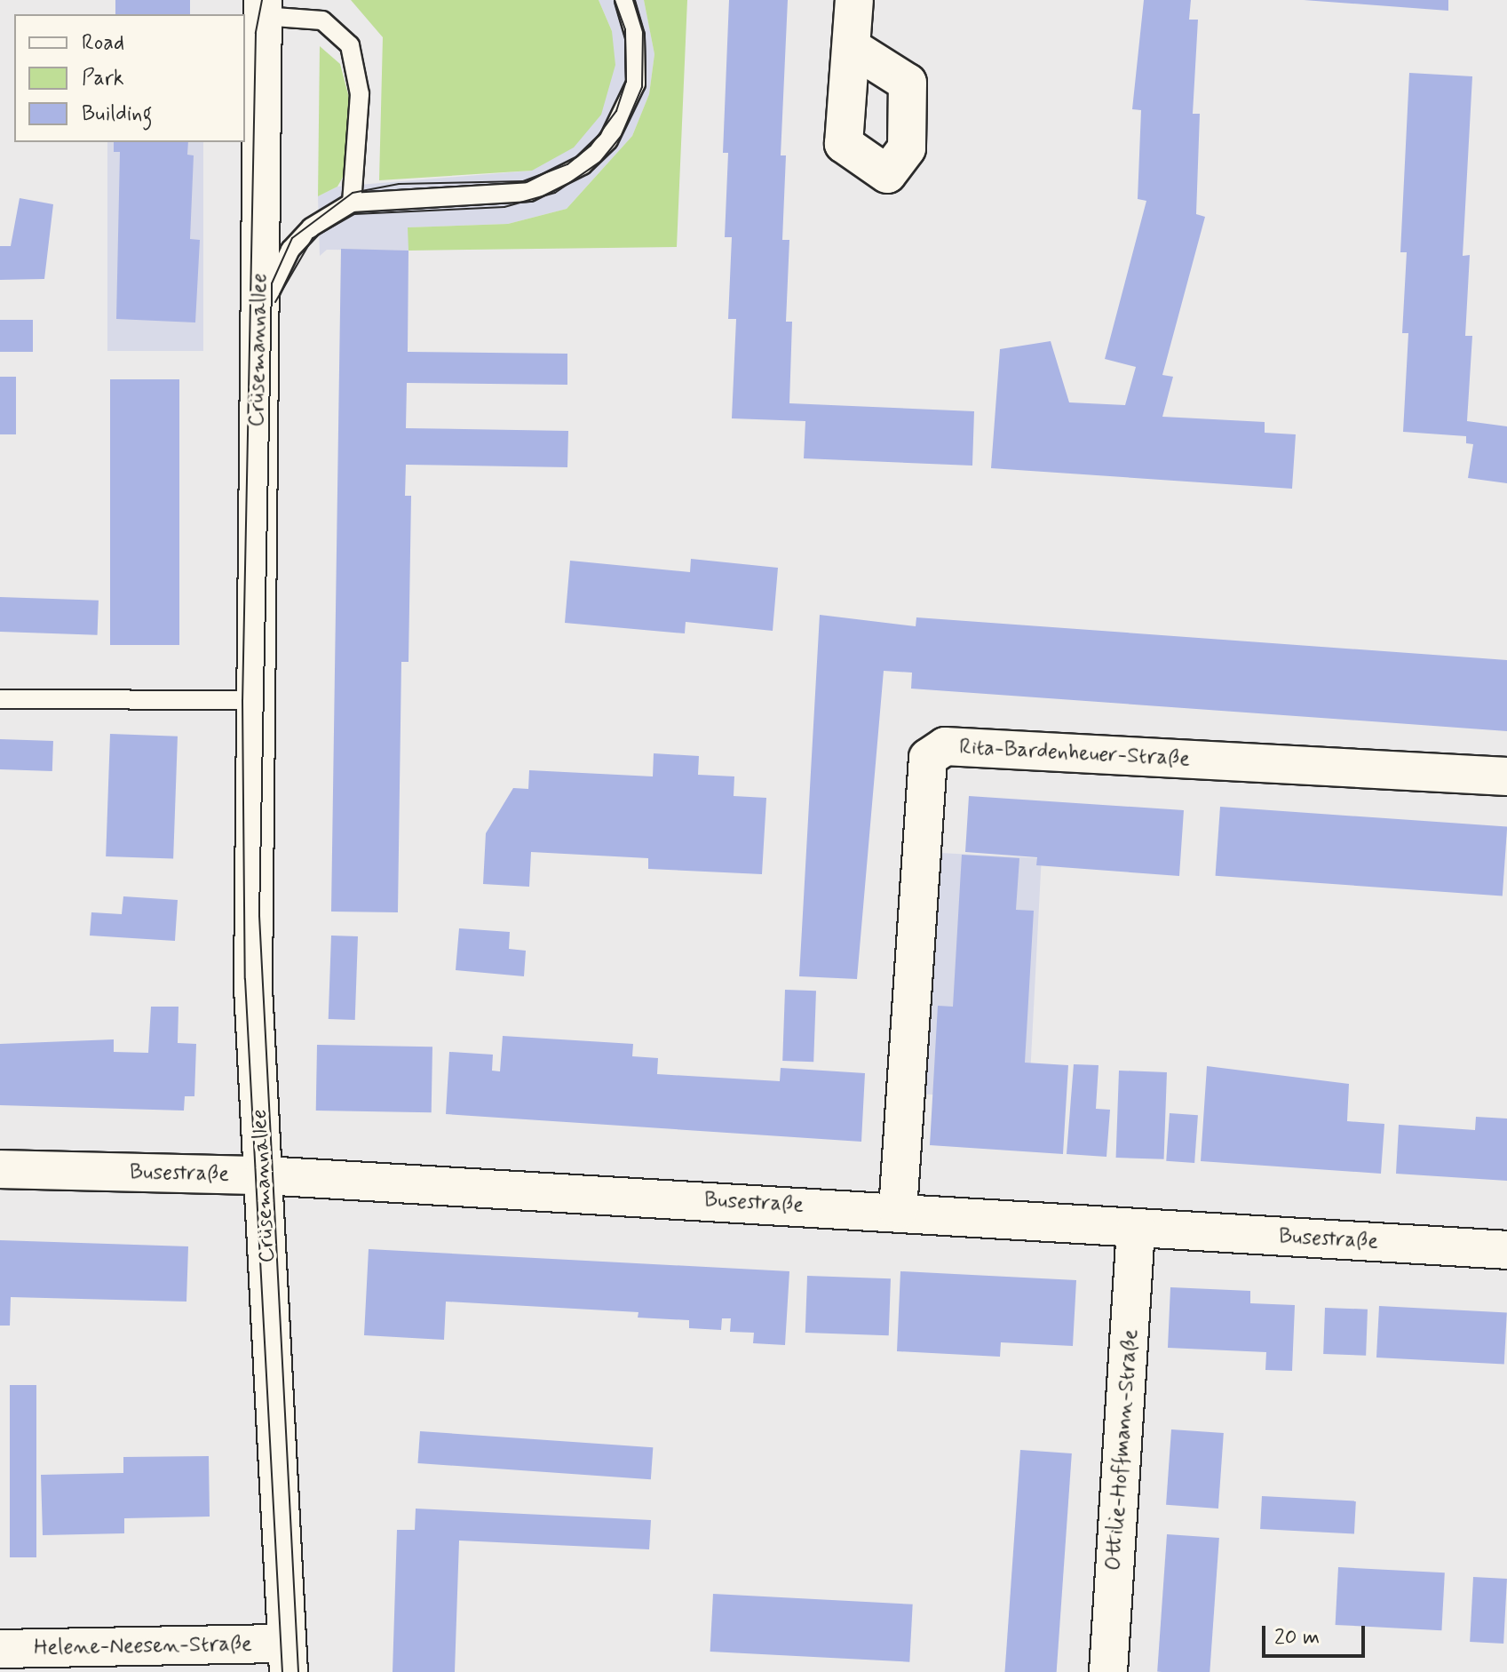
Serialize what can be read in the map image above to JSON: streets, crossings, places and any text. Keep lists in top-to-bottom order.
{
  "streets": {
    "street": [
      "Crüsemannallee",
      "Rita-Bardenheuer-Straße",
      "Busestraße",
      "Ottilie-Hoffmann-Straße",
      "Helene-Neesen-Straße"
    ]
  },
  "crossings": [
    ["Crüsemannallee", "Busestraße"],
    ["Crüsemannallee", "Helene-Neesen-Straße"],
    ["Rita-Bardenheuer-Straße", "Busestraße"],
    ["Busestraße", "Ottilie-Hoffmann-Straße"]
  ],
  "legend": ["Road", "Park", "Building"],
  "scale_bar": "20 m"
}
